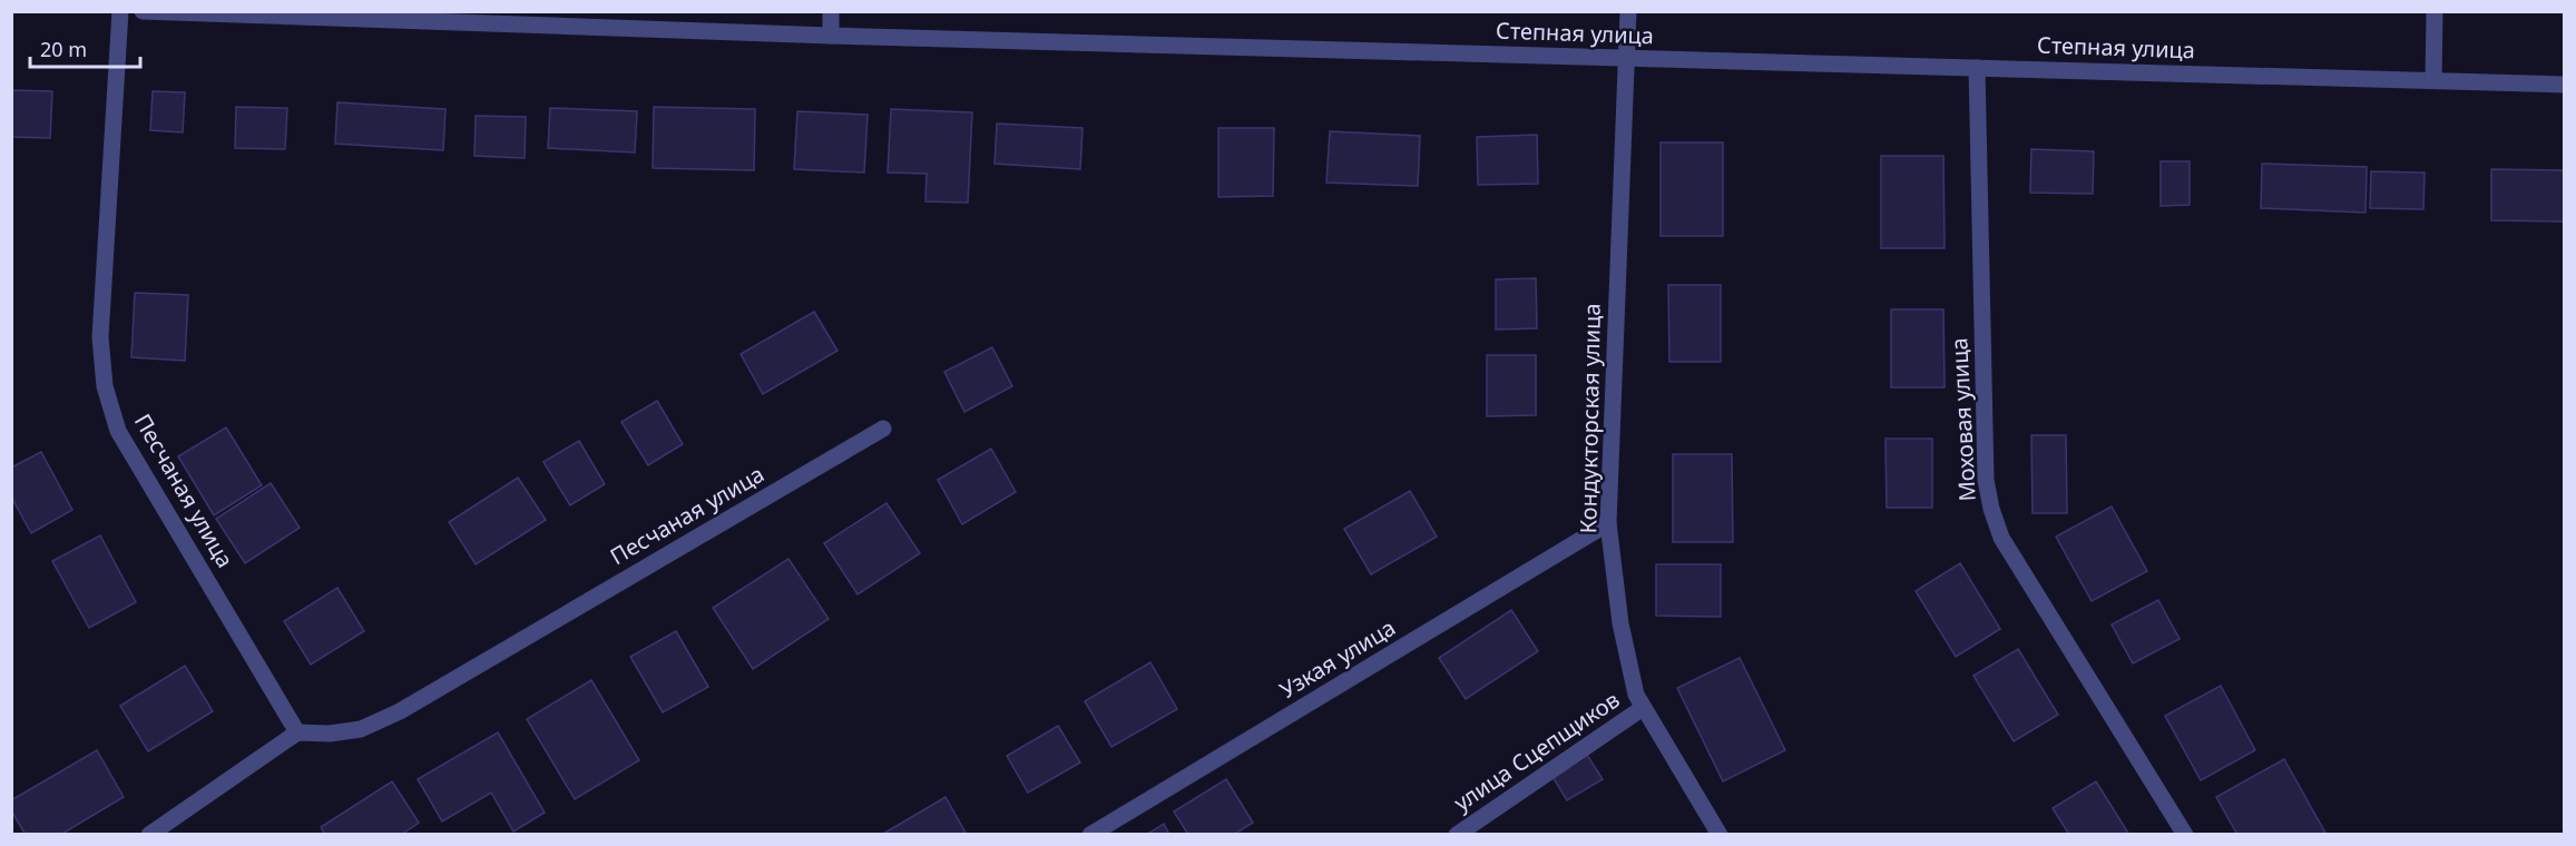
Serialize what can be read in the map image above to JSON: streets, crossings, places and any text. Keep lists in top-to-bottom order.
{
  "streets": {
    "street": [
      "Степная улица",
      "Кондукторская улица",
      "Моховая улица",
      "Песчаная улица",
      "Узкая улица",
      "улица Сцепщиков"
    ]
  },
  "crossings": [
    ["Степная улица", "Кондукторская улица"],
    ["Степная улица", "Моховая улица"],
    ["Кондукторская улица", "Узкая улица"],
    ["Кондукторская улица", "улица Сцепщиков"]
  ],
  "scale_bar": "20 m"
}
